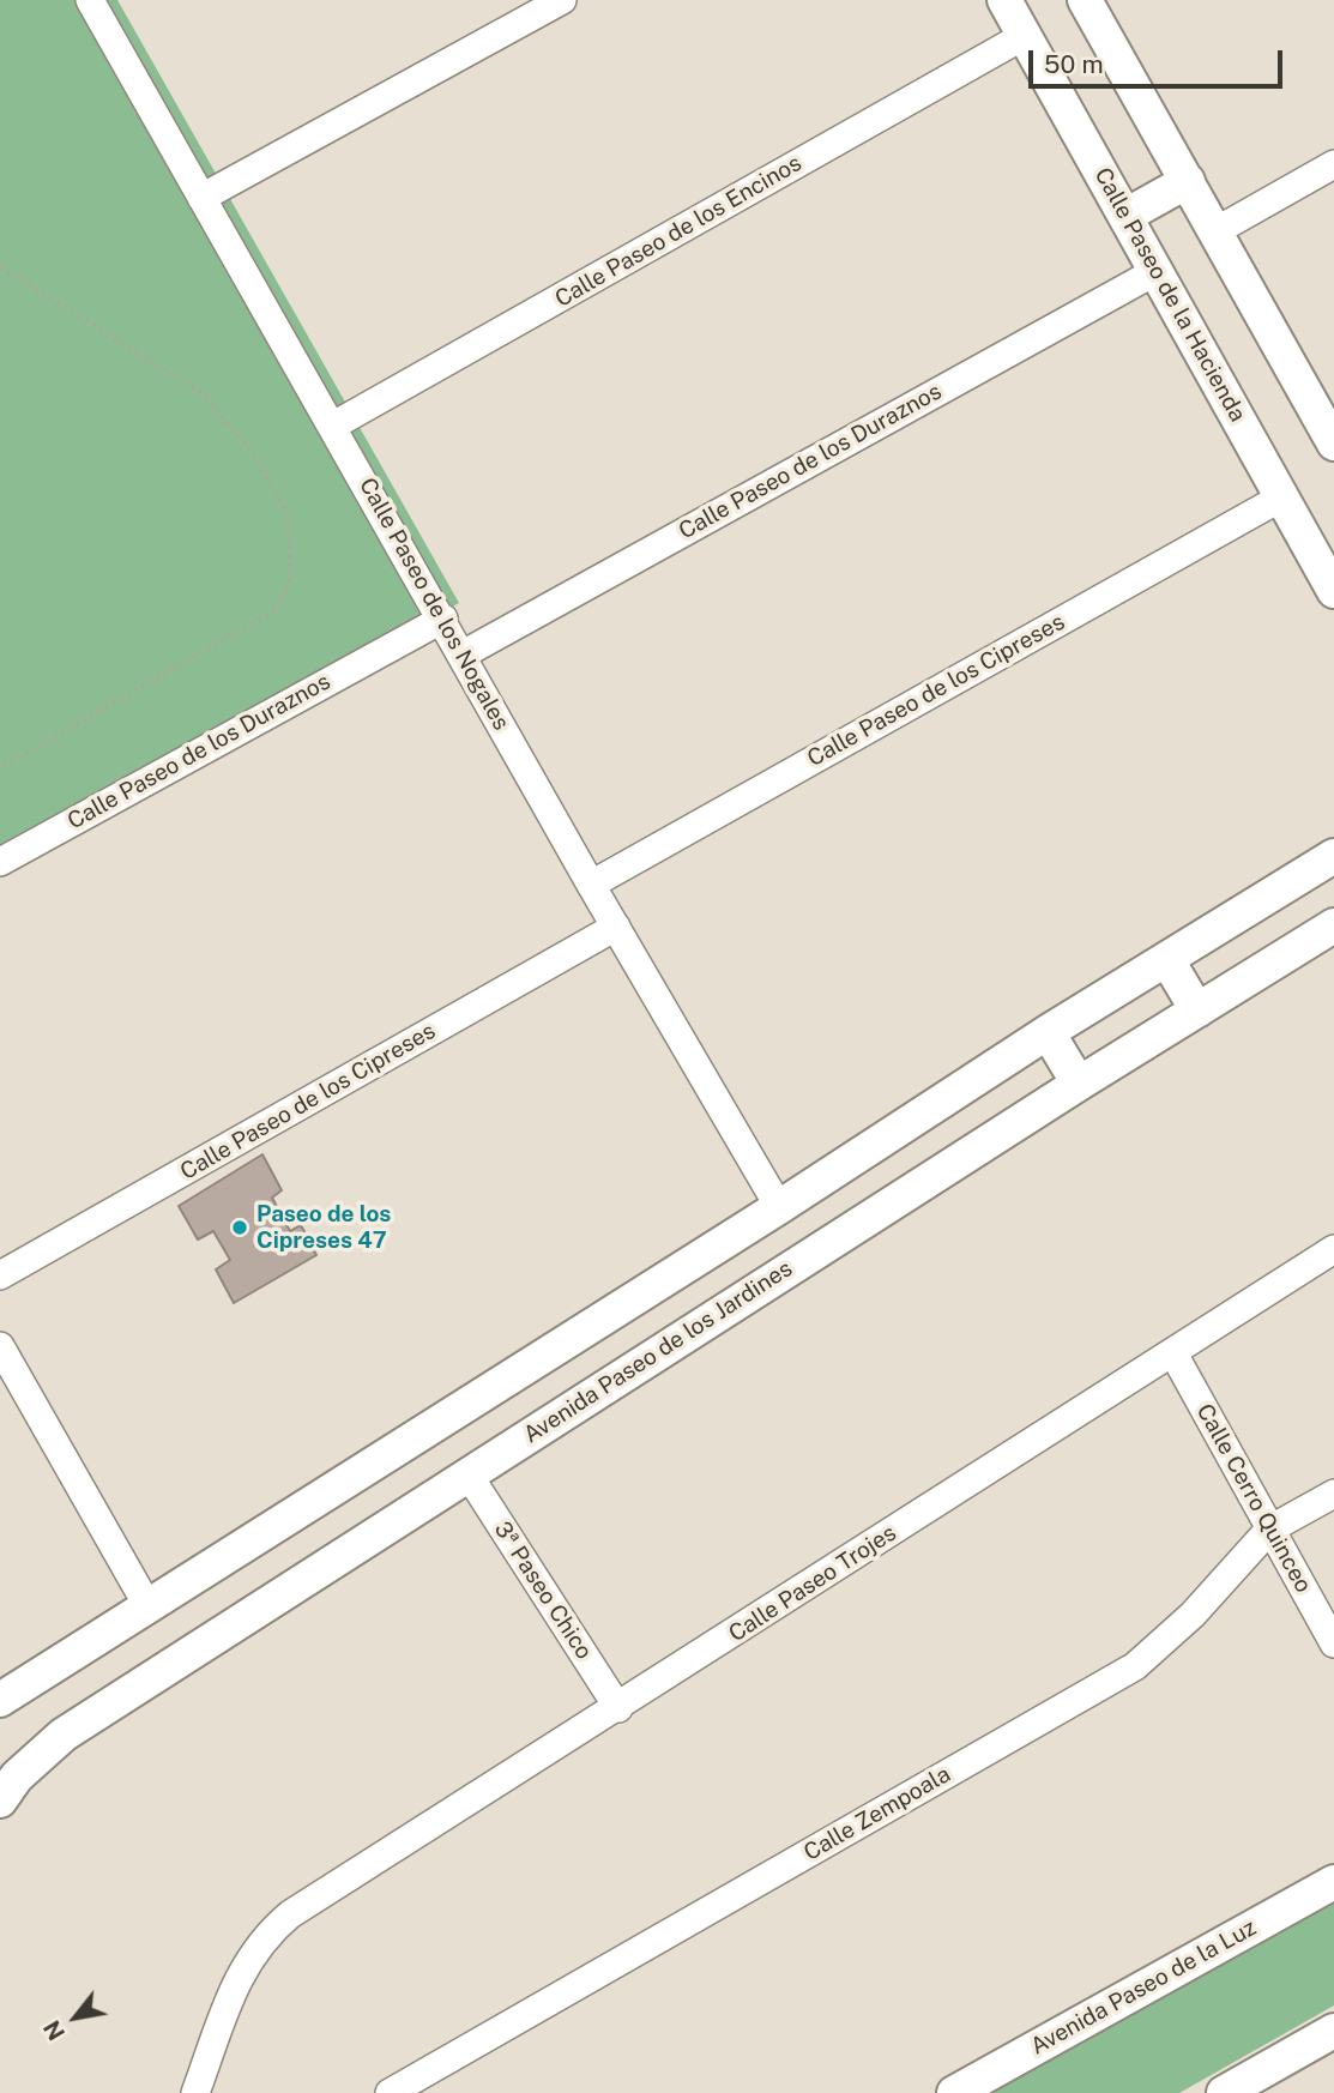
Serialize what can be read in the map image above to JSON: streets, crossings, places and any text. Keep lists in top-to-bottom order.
{
  "streets": {
    "street": [
      "Calle Paseo de los Encinos",
      "Calle Paseo de la Hacienda",
      "Calle Paseo de los Duraznos",
      "Calle Paseo de los Nogales",
      "Calle Paseo de los Cipreses",
      "Avenida Paseo de los Jardines",
      "Calle Cerro Quinceo",
      "Calle Paseo Trojes",
      "3ª Paseo Chico",
      "Calle Zempoala",
      "Avenida Paseo de la Luz"
    ]
  },
  "crossings": [
    ["Calle Paseo de los Encinos", "Calle Paseo de la Hacienda"],
    ["Calle Paseo de los Encinos", "Calle Paseo de los Nogales"],
    ["Calle Paseo de la Hacienda", "Calle Paseo de los Duraznos"],
    ["Calle Paseo de la Hacienda", "Calle Paseo de los Cipreses"],
    ["Calle Paseo de los Duraznos", "Calle Paseo de los Nogales"],
    ["Calle Paseo de los Nogales", "Calle Paseo de los Cipreses"],
    ["Avenida Paseo de los Jardines", "3ª Paseo Chico"],
    ["Calle Cerro Quinceo", "Calle Paseo Trojes"],
    ["Calle Cerro Quinceo", "Calle Zempoala"],
    ["Calle Paseo Trojes", "3ª Paseo Chico"]
  ],
  "places": ["Paseo de los Cipreses 47"],
  "scale_bar": "50 m",
  "north": "bottom left"
}
